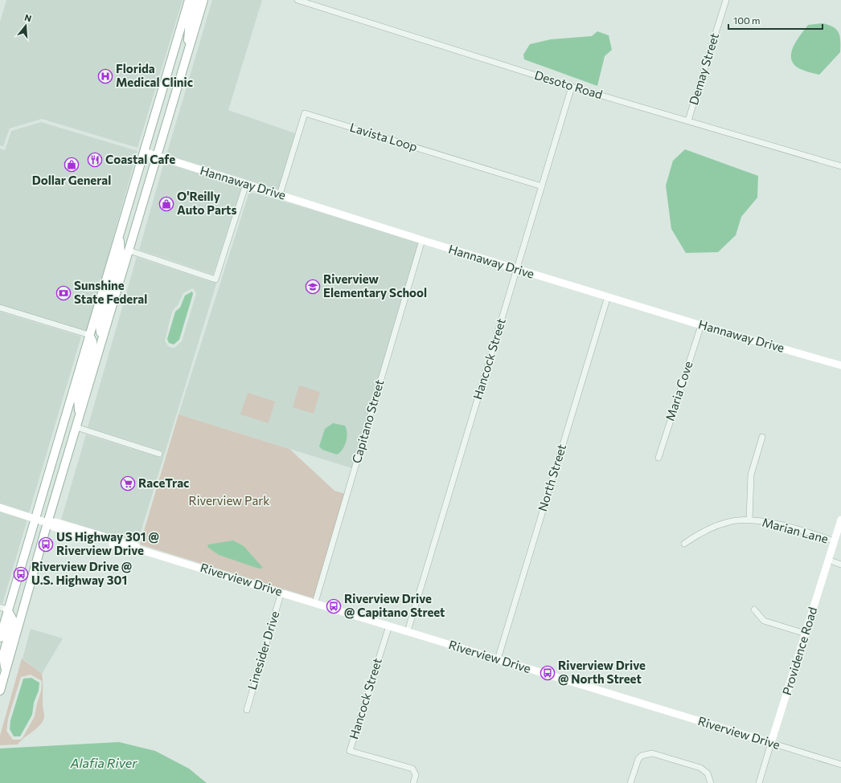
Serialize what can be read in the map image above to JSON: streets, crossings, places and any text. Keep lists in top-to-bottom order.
{
  "streets": {
    "street": [
      "Demay Street",
      "Desoto Road",
      "Lavista Loop",
      "Hannaway Drive",
      "Hancock Street",
      "Maria Cove",
      "Capitano Street",
      "North Street",
      "Marian Lane",
      "Riverview Drive",
      "Linesider Drive",
      "Providence Road"
    ]
  },
  "crossings": [
    ["Demay Street", "Desoto Road"],
    ["Desoto Road", "Hancock Street"],
    ["Lavista Loop", "Hannaway Drive"],
    ["Lavista Loop", "Hancock Street"],
    ["Hannaway Drive", "Hancock Street"],
    ["Hannaway Drive", "Maria Cove"],
    ["Hannaway Drive", "Capitano Street"],
    ["Hannaway Drive", "North Street"],
    ["Hancock Street", "Riverview Drive"],
    ["Capitano Street", "Riverview Drive"],
    ["North Street", "Riverview Drive"],
    ["Marian Lane", "Providence Road"],
    ["Riverview Drive", "Linesider Drive"],
    ["Riverview Drive", "Providence Road"]
  ],
  "water": ["Alafia River"],
  "parks": ["Riverview Park"],
  "places": {
    "hospital": ["Florida Medical Clinic"],
    "restaurant": ["Coastal Cafe"],
    "shop": ["Dollar General", "O'Reilly Auto Parts"],
    "school or university": ["Riverview Elementary School"],
    "bank": ["Sunshine State Federal"],
    "supermarket": ["RaceTrac"],
    "bus stop": [
      "US Highway 301 @ Riverview Drive",
      "Riverview Drive @ U.S. Highway 301",
      "Riverview Drive @ Capitano Street",
      "Riverview Drive @ North Street"
    ]
  },
  "scale_bar": "100 m",
  "north": "top"
}
